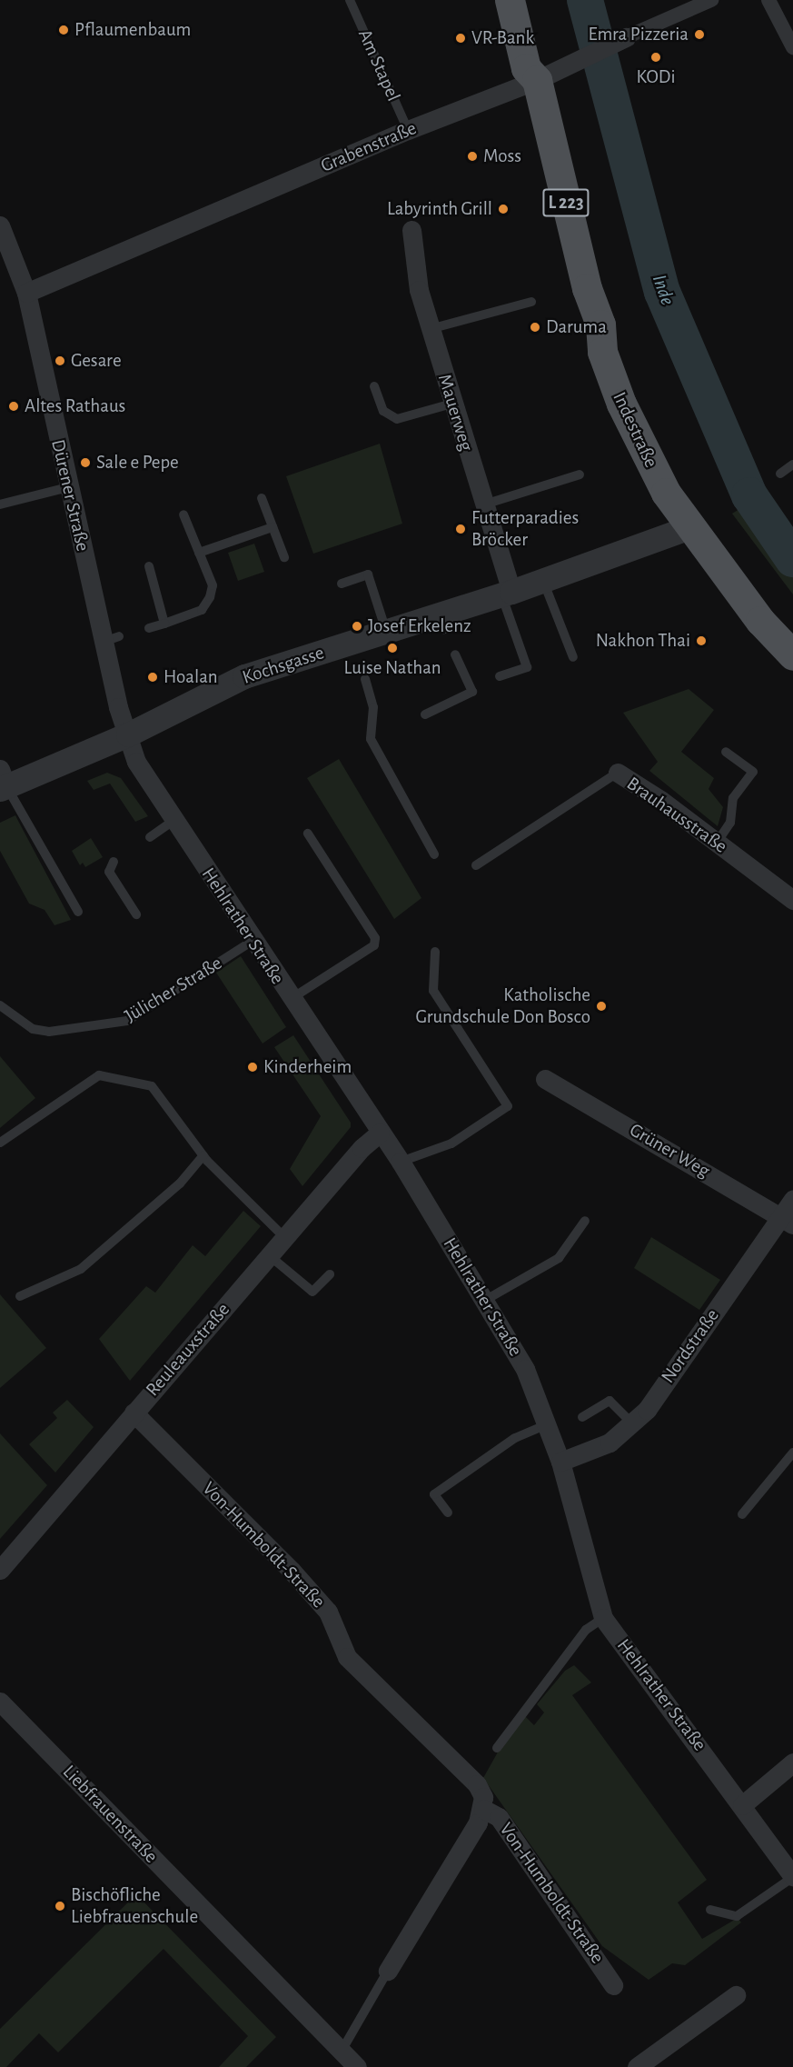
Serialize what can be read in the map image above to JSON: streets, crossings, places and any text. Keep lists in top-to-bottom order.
{
  "streets": {
    "main road": ["L 223", "Indestraße"],
    "street": [
      "Grabenstraße",
      "Mauerweg",
      "Dürener Straße",
      "Kochsgasse",
      "Brauhausstraße",
      "Hehlrather Straße",
      "Grüner Weg",
      "Nordstraße",
      "Reuleauxstraße",
      "Von-Humboldt-Straße",
      "Liebfrauenstraße"
    ],
    "lane": ["Am Stapel", "Jülicher Straße"]
  },
  "crossings": [
    ["Am Stapel", "Grabenstraße"],
    ["Grabenstraße", "Indestraße"],
    ["Grabenstraße", "Dürener Straße"],
    ["Mauerweg", "Kochsgasse"],
    ["Indestraße", "Kochsgasse"],
    ["Dürener Straße", "Kochsgasse"],
    ["Dürener Straße", "Hehlrather Straße"],
    ["Kochsgasse", "Hehlrather Straße"],
    ["Hehlrather Straße", "Jülicher Straße"],
    ["Hehlrather Straße", "Nordstraße"],
    ["Hehlrather Straße", "Reuleauxstraße"],
    ["Grüner Weg", "Nordstraße"],
    ["Reuleauxstraße", "Von-Humboldt-Straße"]
  ],
  "water": ["Inde"],
  "places": [
    "Pflaumenbaum",
    "Emra Pizzeria",
    "VR-Bank",
    "KODi",
    "Moss",
    "Labyrinth Grill",
    "Daruma",
    "Gesare",
    "Altes Rathaus",
    "Sale e Pepe",
    "Futterparadies Bröcker",
    "Josef Erkelenz",
    "Nakhon Thai",
    "Luise Nathan",
    "Hoalan",
    "Katholische Grundschule Don Bosco",
    "Kinderheim",
    "Bischöfliche Liebfrauenschule"
  ]
}
